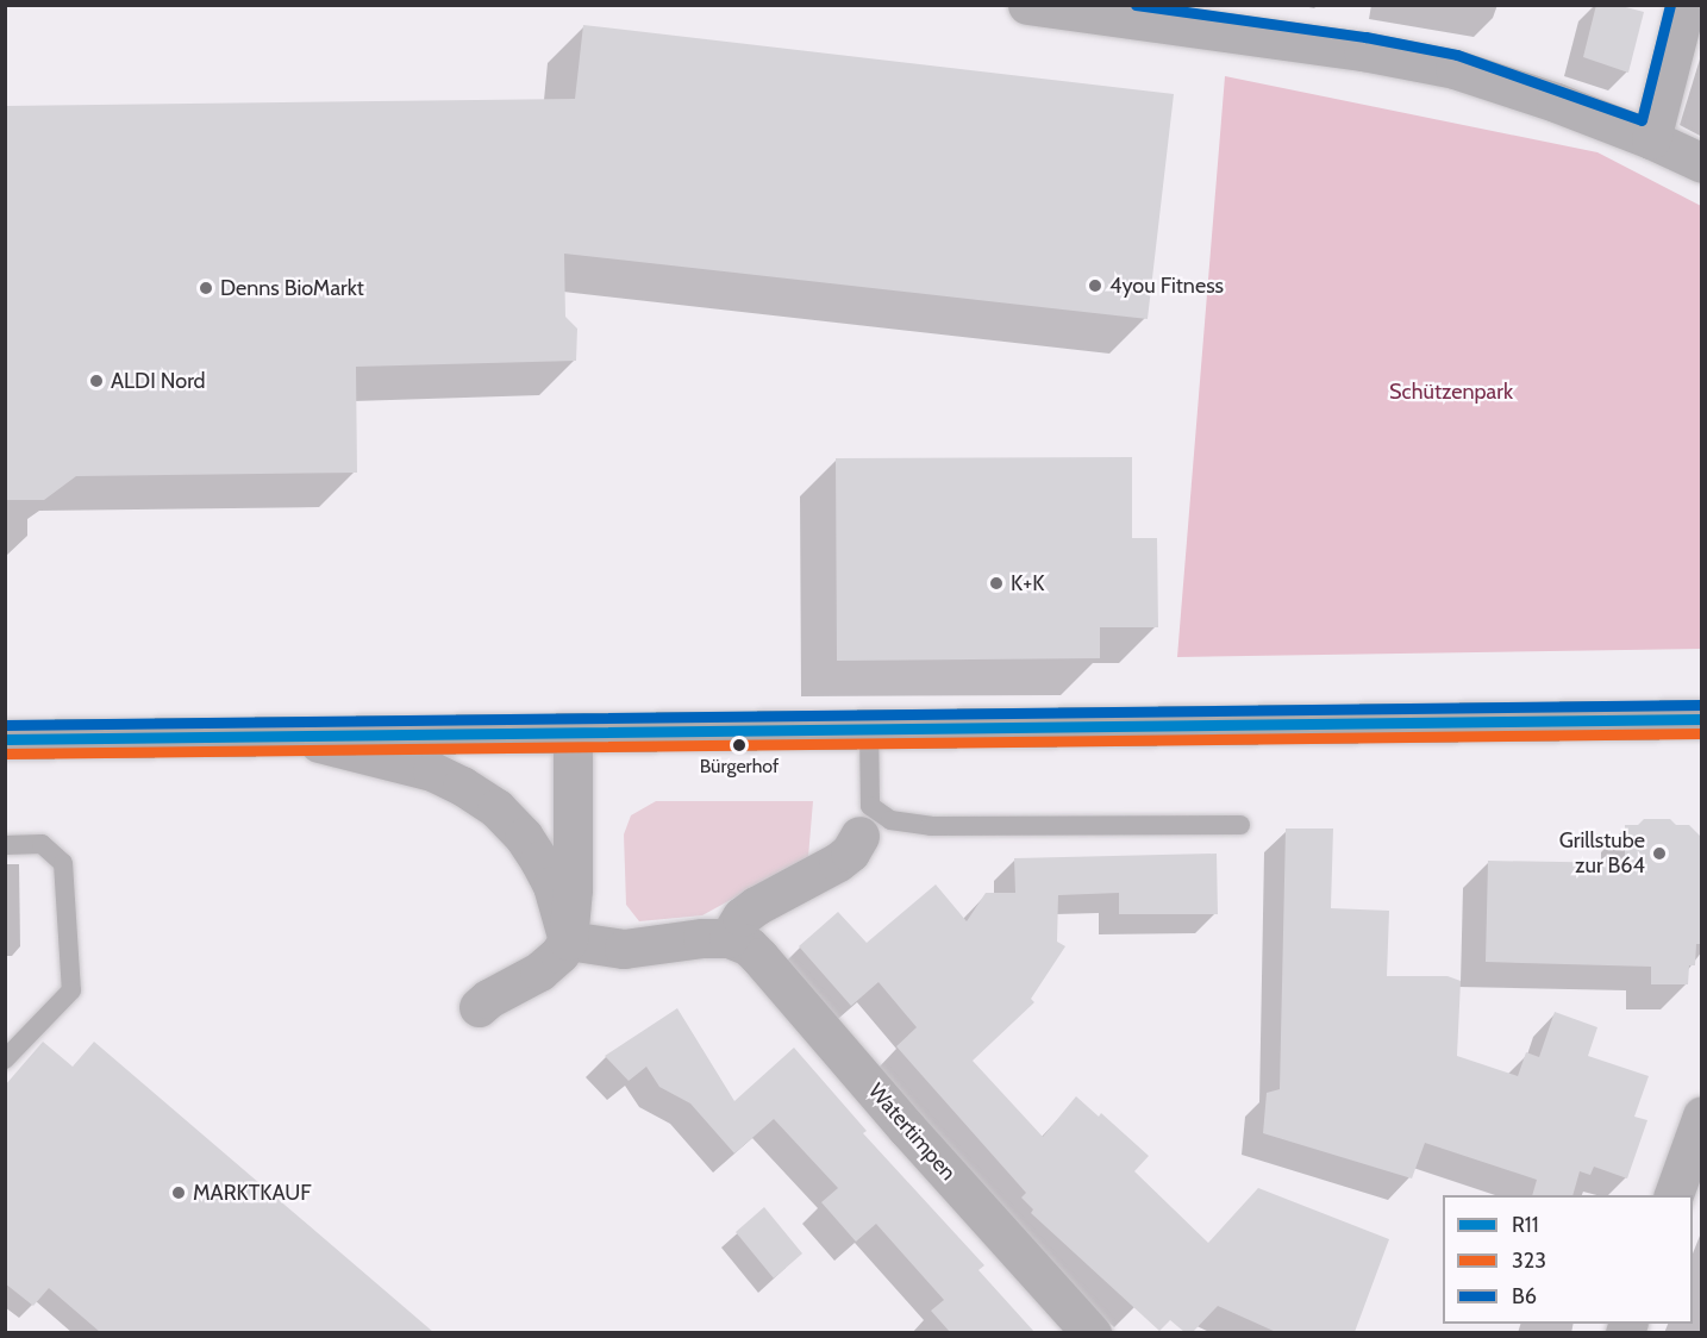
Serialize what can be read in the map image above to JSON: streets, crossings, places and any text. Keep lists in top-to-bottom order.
{
  "streets": {
    "street": ["Watertimpen"]
  },
  "parks": ["Schützenpark"],
  "places": [
    "4you Fitness",
    "Denns BioMarkt",
    "ALDI Nord",
    "K+K",
    "Bürgerhof",
    "Grillstube zur B64",
    "MARKTKAUF"
  ],
  "lines": ["transit line B6", "transit line R11", "transit line 323"],
  "legend": ["R11", "323", "B6"]
}
